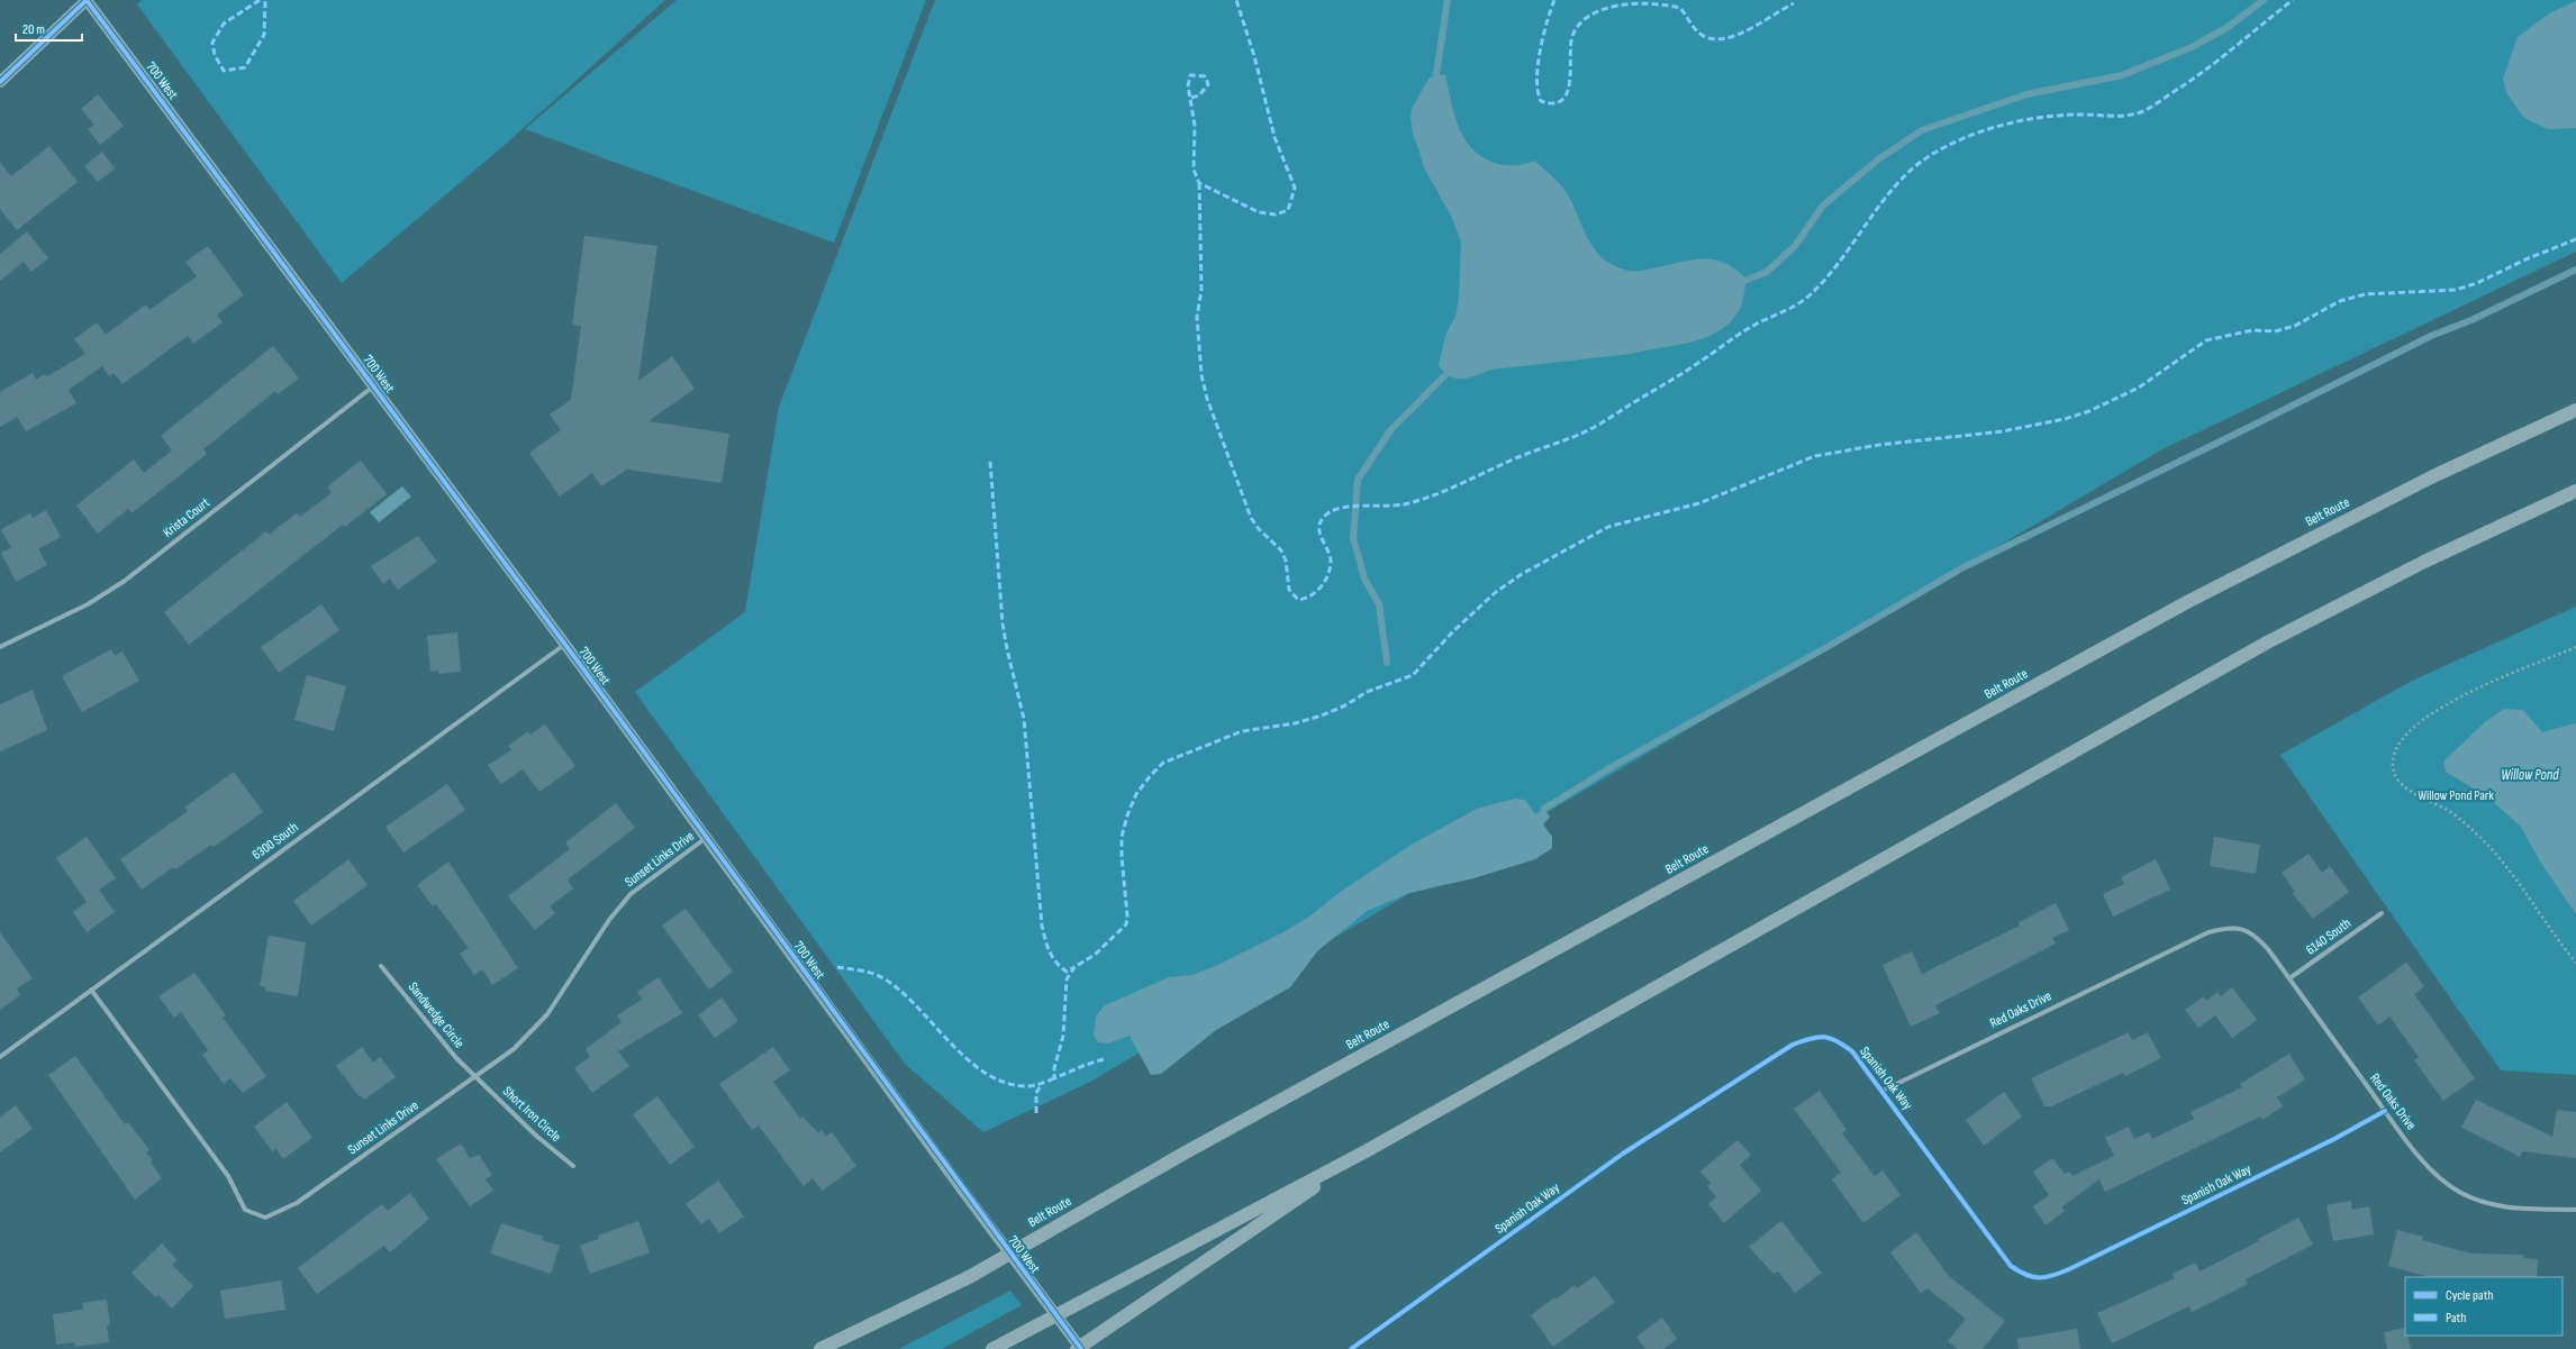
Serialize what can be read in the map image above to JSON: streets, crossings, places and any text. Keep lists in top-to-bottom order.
{
  "streets": {
    "highway": ["Belt Route"],
    "main road": ["700 West"],
    "street": [
      "Krista Court",
      "6300 South",
      "Sunset Links Drive",
      "6140 South",
      "Red Oaks Drive",
      "Sandwedge Circle",
      "Spanish Oak Way",
      "Short Iron Circle"
    ]
  },
  "crossings": [
    ["700 West", "Krista Court"],
    ["700 West", "6300 South"],
    ["700 West", "Sunset Links Drive"],
    ["6300 South", "Sunset Links Drive"],
    ["Sunset Links Drive", "Sandwedge Circle"],
    ["Sunset Links Drive", "Short Iron Circle"],
    ["6140 South", "Red Oaks Drive"],
    ["Red Oaks Drive", "Spanish Oak Way"],
    ["Sandwedge Circle", "Short Iron Circle"]
  ],
  "water": ["Willow Pond"],
  "parks": ["Willow Pond Park"],
  "legend": ["Cycle path", "Path"],
  "scale_bar": "20 m"
}
